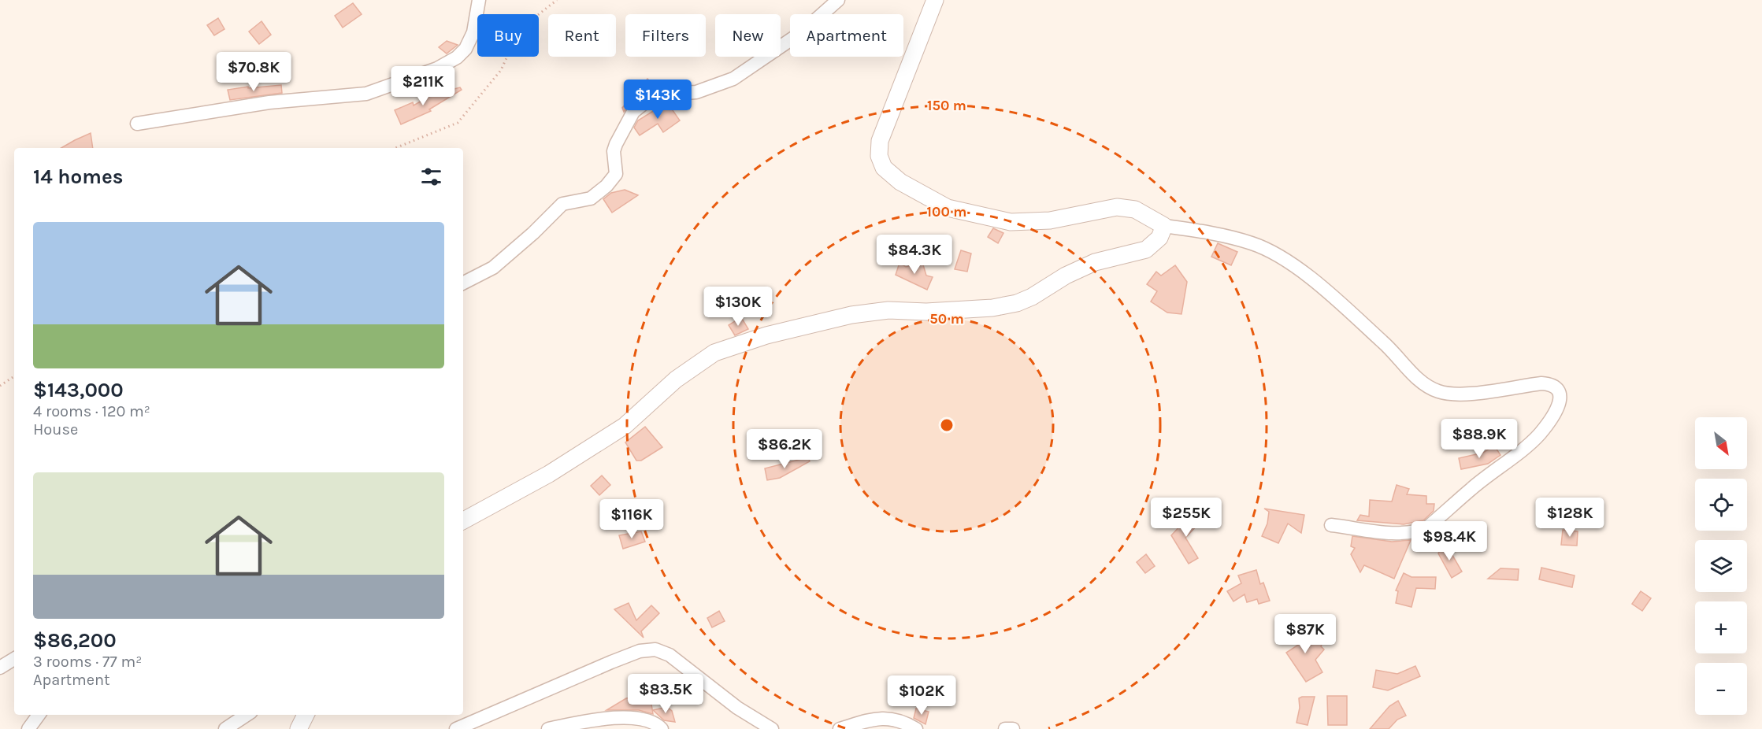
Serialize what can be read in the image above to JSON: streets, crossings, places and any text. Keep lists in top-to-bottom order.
{
  "north": "bottom right",
  "page": {
    "chip": [
      "Buy",
      "Rent",
      "Filters",
      "New",
      "Apartment"
    ],
    "price": [
      "$70.8K",
      "$211K",
      "$143K",
      "$84.3K",
      "$130K",
      "$88.9K",
      "$86.2K",
      "$255K",
      "$128K",
      "$116K",
      "$98.4K",
      "$87K",
      "$83.5K",
      "$102K"
    ],
    "heading": "14 homes",
    "list": [
      {
        "name": "$143,000",
        "note": "4 rooms · 120 m² · House"
      },
      {
        "name": "$86,200",
        "note": "3 rooms · 77 m² · Apartment"
      }
    ],
    "map_buttons": ["+", "−"]
  },
  "rings": ["150 m", "100 m", "50 m"]
}
